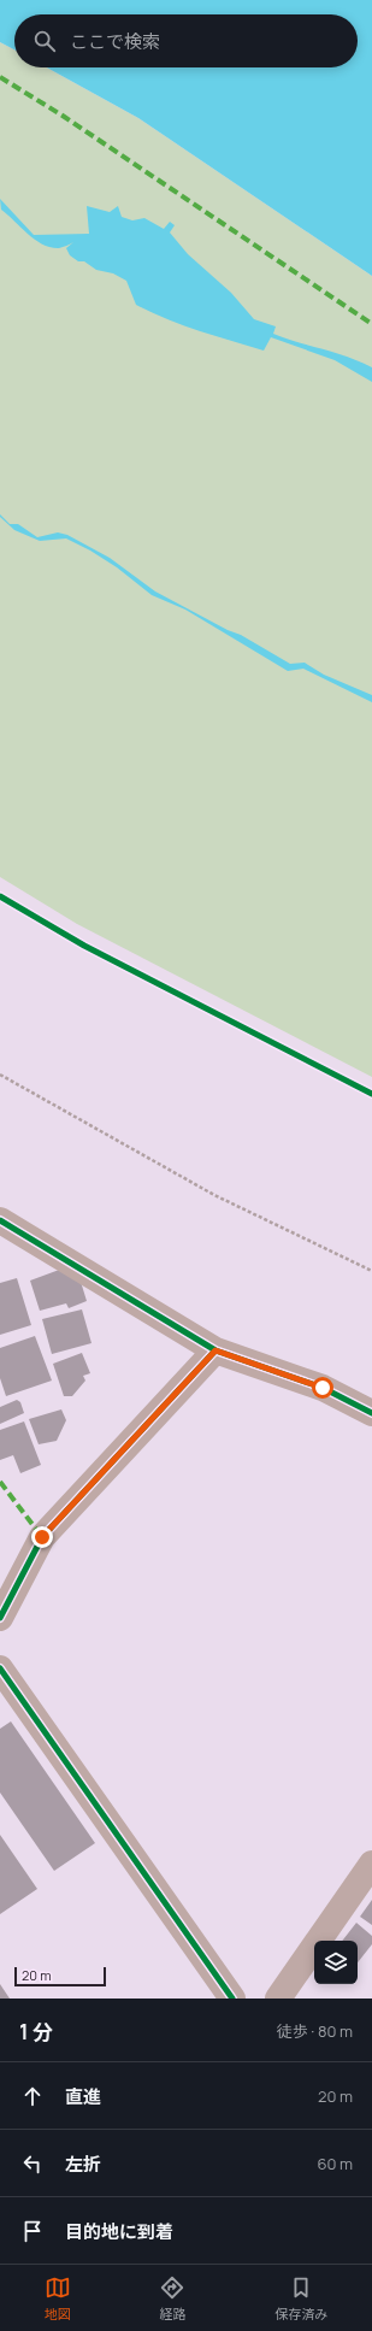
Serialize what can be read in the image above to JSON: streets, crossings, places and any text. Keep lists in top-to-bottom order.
{
  "scale_bar": "20 m",
  "page": {
    "search": "ここで検索",
    "scale": "20 m",
    "heading": ["1 分", "徒歩 · 80 m"],
    "list": [
      ["直進", "20 m"],
      ["左折", "60 m"],
      "目的地に到着"
    ],
    "nav": ["地図", "経路", "保存済み"]
  }
}
